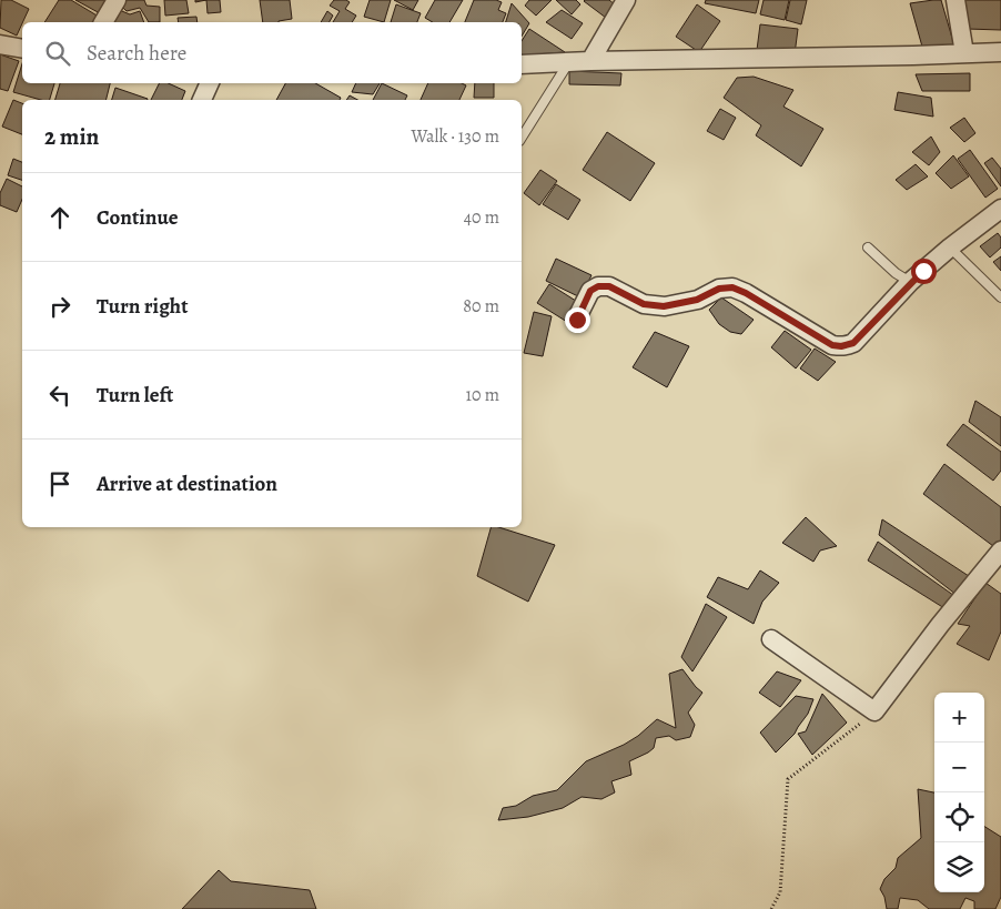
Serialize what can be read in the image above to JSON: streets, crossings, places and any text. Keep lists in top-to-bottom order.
{
  "page": {
    "search": "Search here",
    "heading": ["2 min", "Walk · 130 m"],
    "list": [
      ["Continue", "40 m"],
      ["Turn right", "80 m"],
      ["Turn left", "10 m"],
      "Arrive at destination"
    ],
    "map_buttons": ["+", "−"]
  }
}
